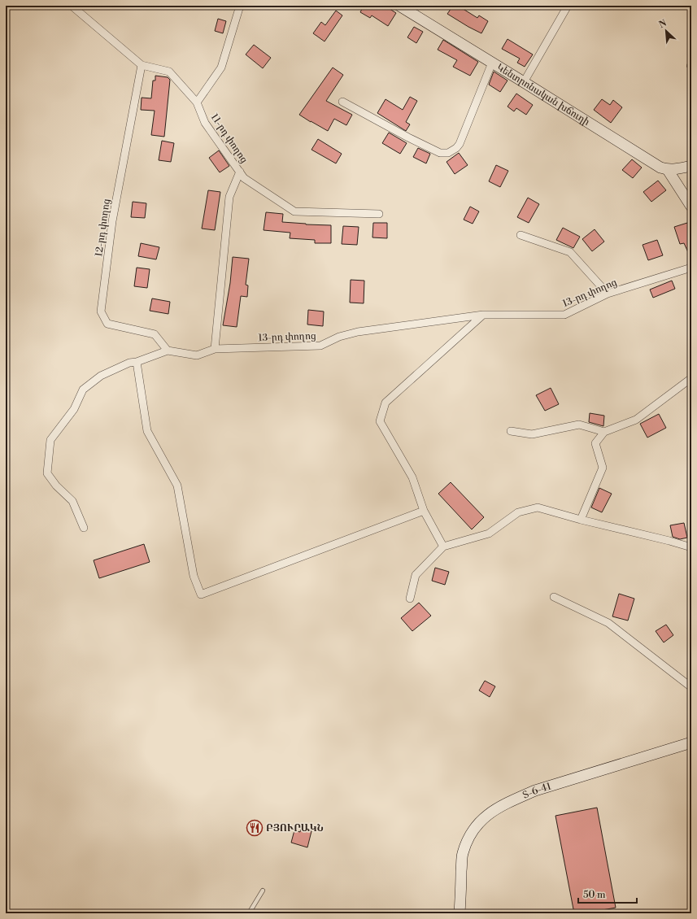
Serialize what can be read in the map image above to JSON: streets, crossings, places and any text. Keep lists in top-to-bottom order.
{
  "streets": {
    "main road": ["Կենտրոնական խճուղի", "Տ-6-41"],
    "street": ["11-րդ փողոց", "12-րդ փողոց", "13-րդ փողոց"]
  },
  "crossings": [
    ["11-րդ փողոց", "13-րդ փողոց"],
    ["12-րդ փողոց", "13-րդ փողոց"]
  ],
  "places": {
    "restaurant": ["ԲՅՈՒՐԱԿՆ"]
  },
  "scale_bar": "50 m",
  "north": "top left"
}
